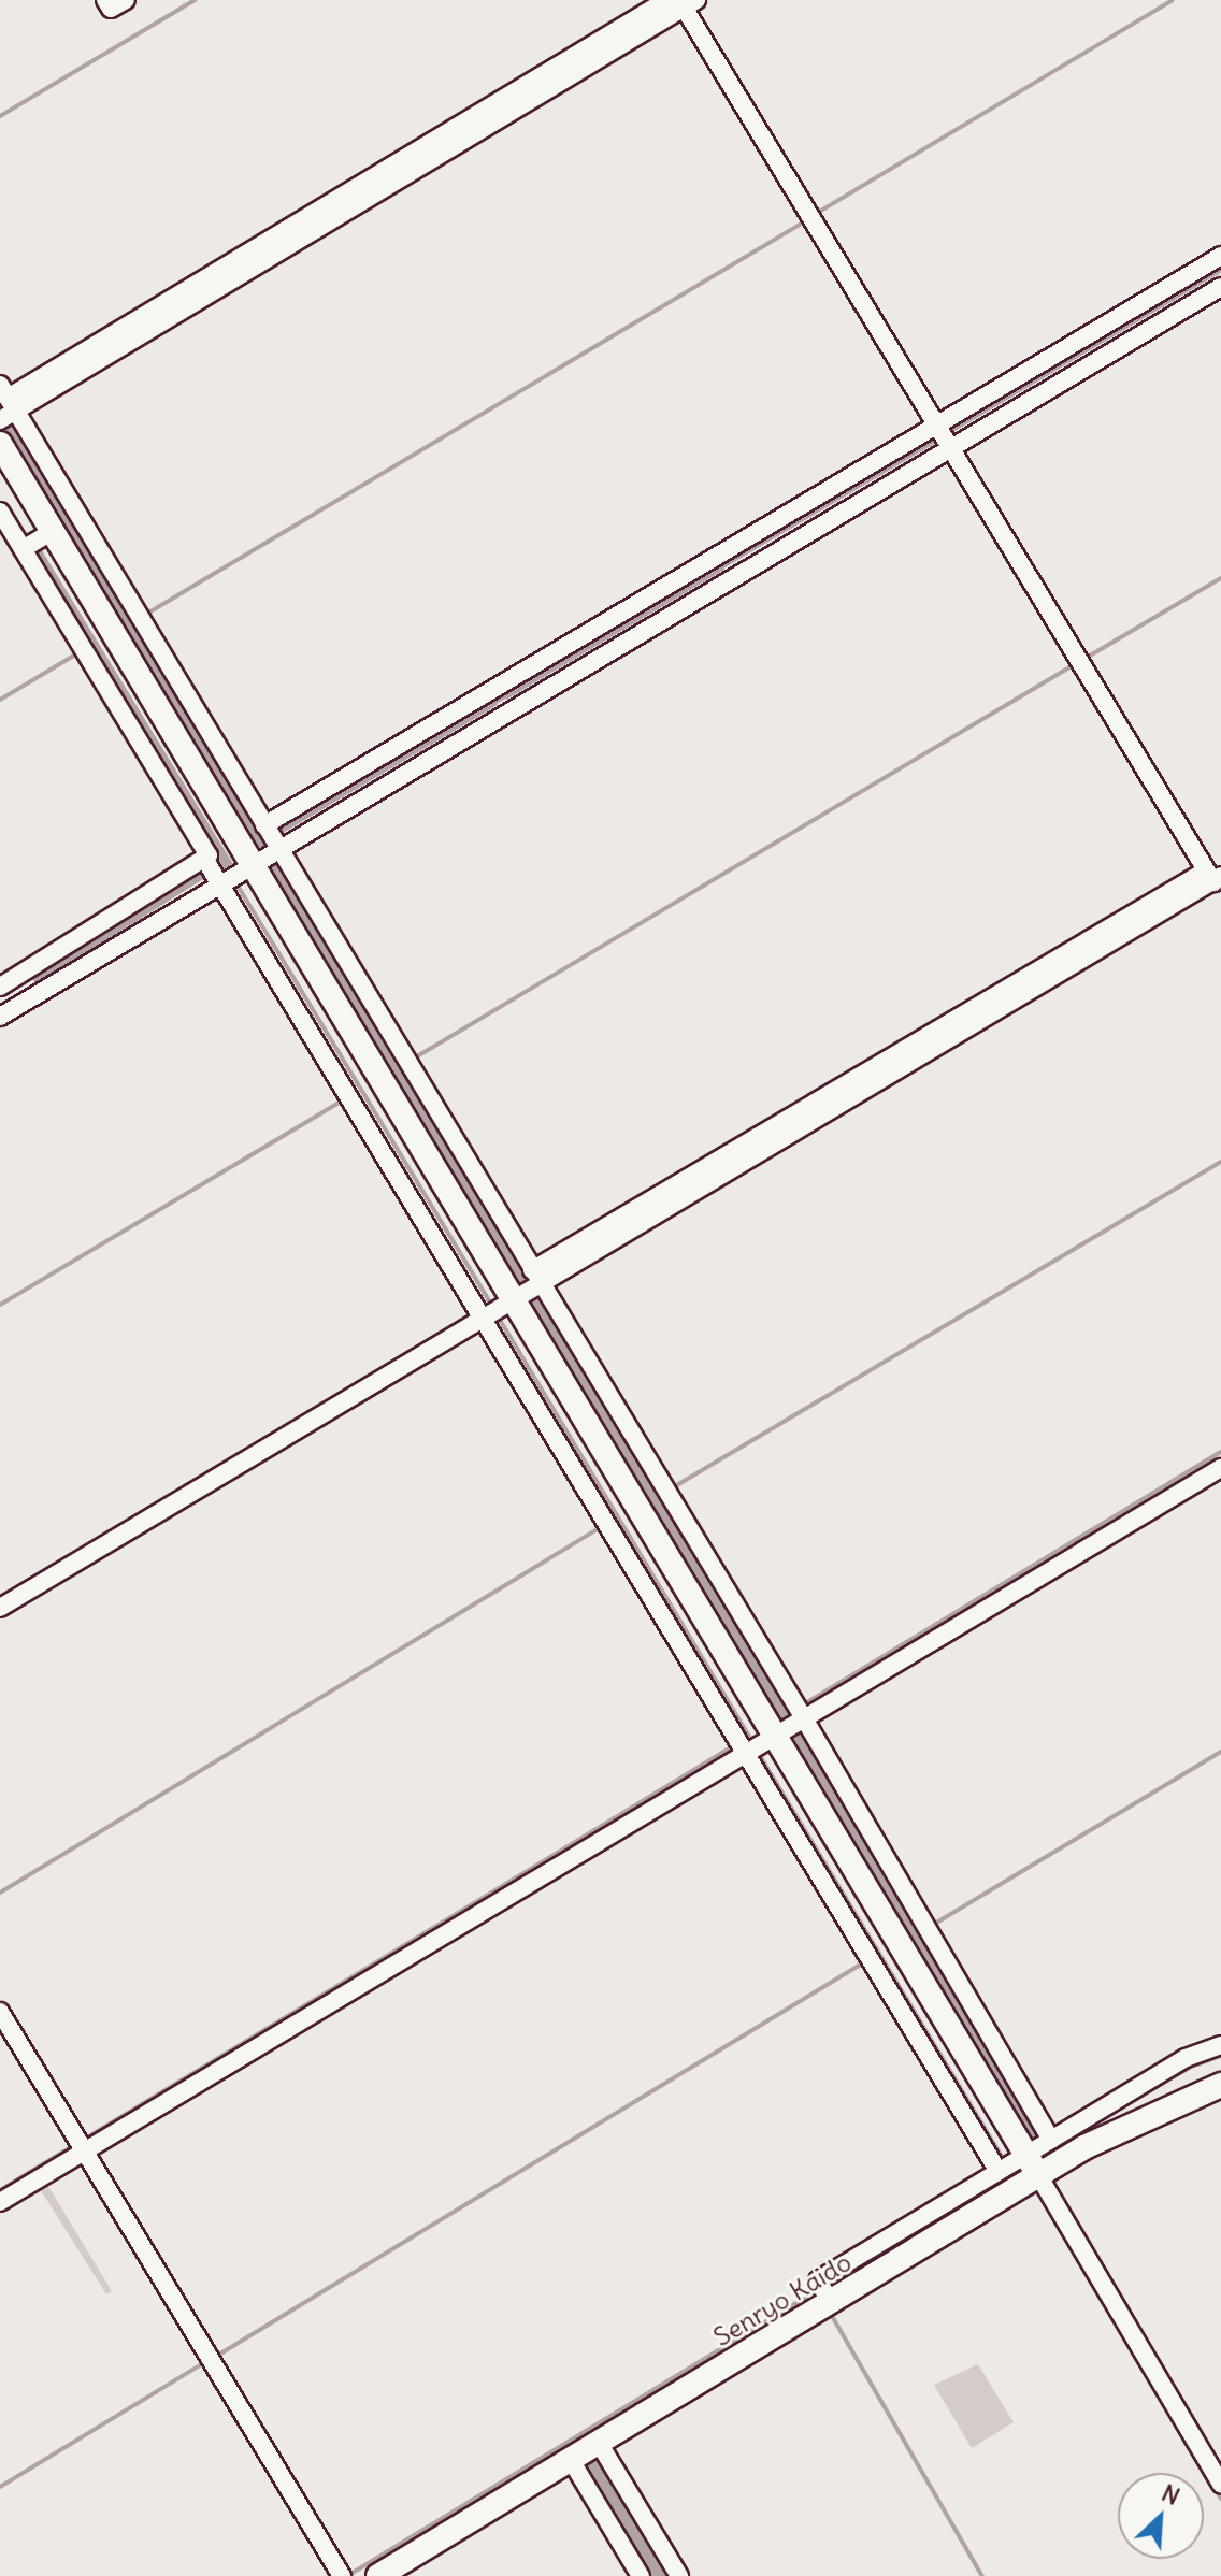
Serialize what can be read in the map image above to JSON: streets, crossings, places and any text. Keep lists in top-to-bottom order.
{
  "streets": {
    "street": ["Senryo Kaido"]
  },
  "north": "top right"
}
